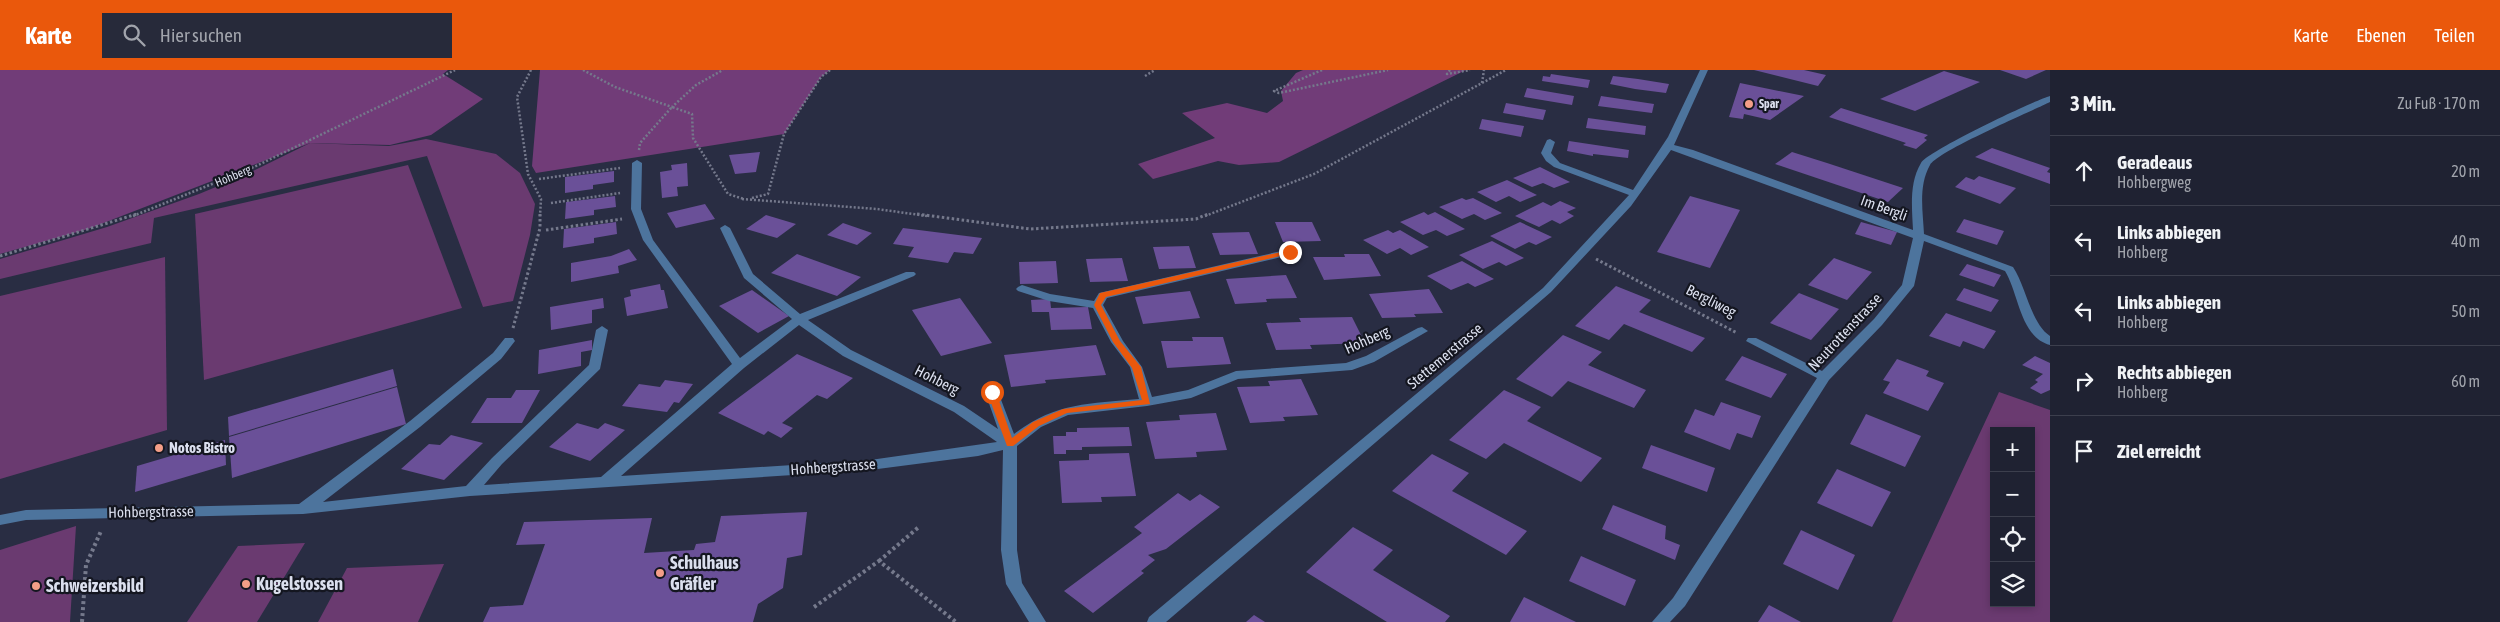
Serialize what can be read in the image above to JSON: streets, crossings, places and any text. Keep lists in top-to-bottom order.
{
  "streets": {
    "street": [
      "Hohberg",
      "Im Bergli",
      "Neutrottenstrasse",
      "Stettemerstrasse",
      "Hohbergstrasse"
    ],
    "path": ["Bergliweg"]
  },
  "crossings": [
    ["Hohberg", "Hohbergstrasse"],
    ["Im Bergli", "Neutrottenstrasse"],
    ["Im Bergli", "Stettemerstrasse"],
    ["Bergliweg", "Stettemerstrasse"]
  ],
  "places": [
    "Spar",
    "Notos Bistro",
    "Schulhaus Gräfler",
    "Kugelstossen",
    "Schweizersbild"
  ],
  "page": {
    "header": "Karte",
    "search": "Hier suchen",
    "nav": ["Karte", "Ebenen", "Teilen"],
    "heading": ["3 Min.", "Zu Fuß · 170 m"],
    "list": [
      ["Geradeaus", "Hohbergweg", "20 m"],
      ["Links abbiegen", "Hohberg", "40 m"],
      ["Links abbiegen", "Hohberg", "50 m"],
      ["Rechts abbiegen", "Hohberg", "60 m"],
      "Ziel erreicht"
    ],
    "map_buttons": ["+", "−"]
  }
}
